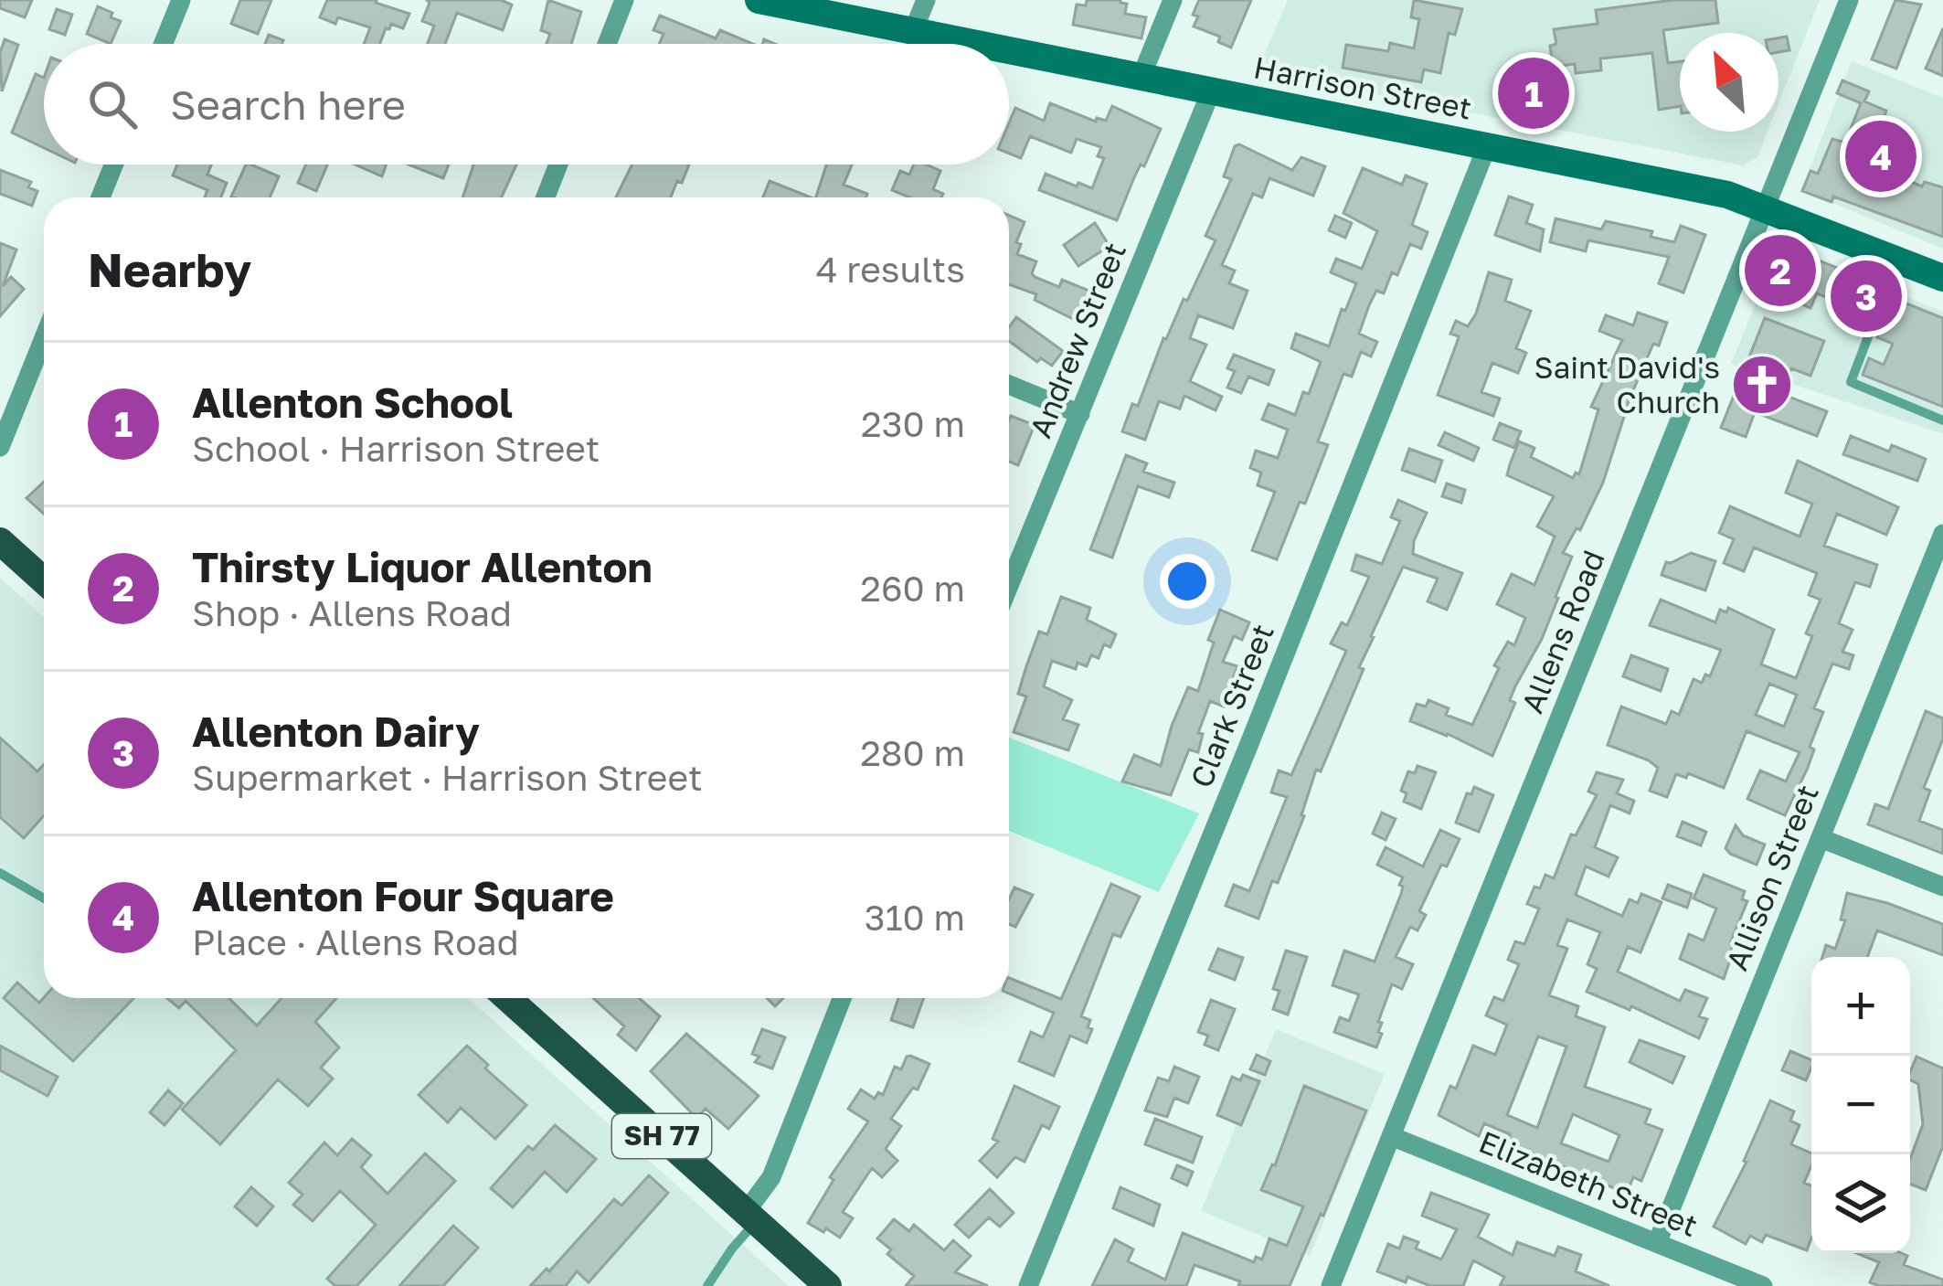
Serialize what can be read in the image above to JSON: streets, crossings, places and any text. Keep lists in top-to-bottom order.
{
  "streets": {
    "main road": ["SH 77"],
    "street": [
      "Harrison Street",
      "Andrew Street",
      "Allens Road",
      "Clark Street",
      "Allison Street",
      "Elizabeth Street"
    ]
  },
  "crossings": [
    ["Harrison Street", "Andrew Street"],
    ["Harrison Street", "Allens Road"],
    ["Harrison Street", "Clark Street"],
    ["Allens Road", "Elizabeth Street"],
    ["Allison Street", "Elizabeth Street"]
  ],
  "places": {
    "church": ["Saint David's Church"]
  },
  "north": "top left",
  "page": {
    "search": "Search here",
    "pins": [
      "1",
      "4",
      "2",
      "3"
    ],
    "heading": ["Nearby", "4 results"],
    "list": [
      {
        "mark": "1",
        "name": "Allenton School",
        "note": "School · Harrison Street",
        "value": "230 m"
      },
      {
        "mark": "2",
        "name": "Thirsty Liquor Allenton",
        "note": "Shop · Allens Road",
        "value": "260 m"
      },
      {
        "mark": "3",
        "name": "Allenton Dairy",
        "note": "Supermarket · Harrison Street",
        "value": "280 m"
      },
      {
        "mark": "4",
        "name": "Allenton Four Square",
        "note": "Place · Allens Road",
        "value": "310 m"
      }
    ],
    "map_buttons": ["+", "−"]
  }
}
